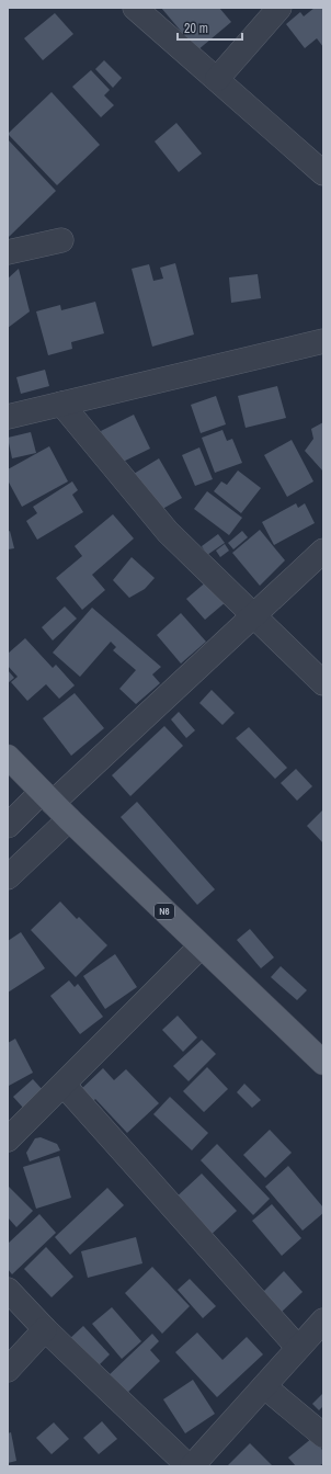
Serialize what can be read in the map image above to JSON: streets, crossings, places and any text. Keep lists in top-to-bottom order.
{
  "streets": {
    "main road": ["N6"]
  },
  "scale_bar": "20 m"
}
